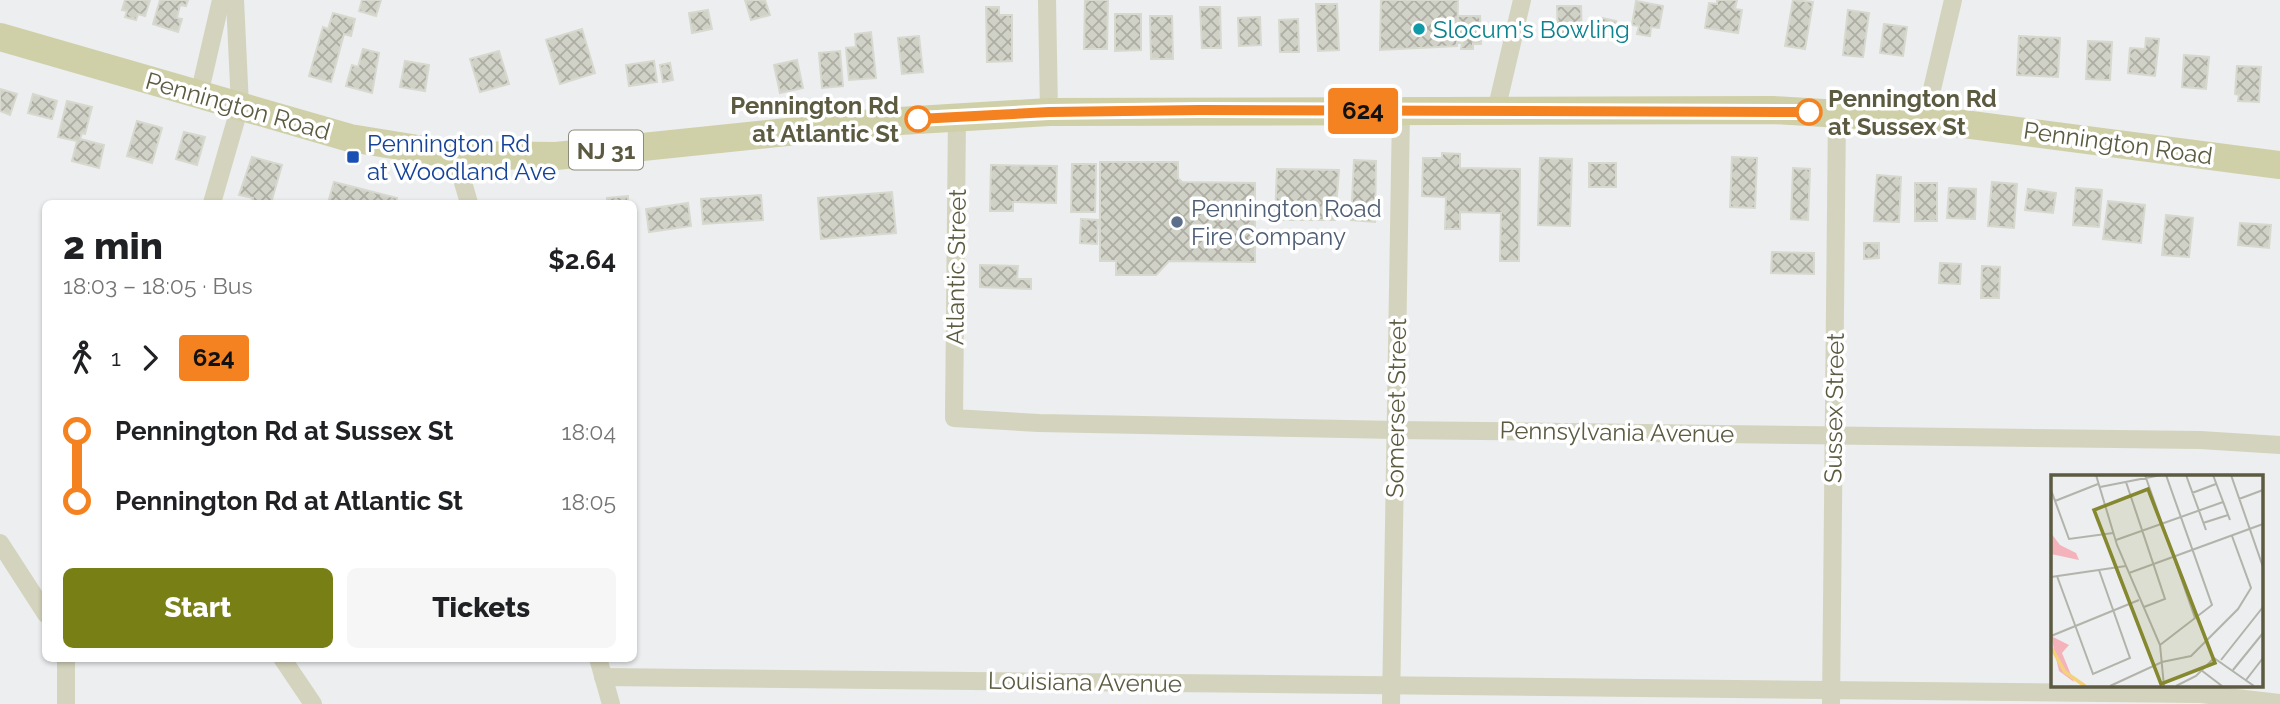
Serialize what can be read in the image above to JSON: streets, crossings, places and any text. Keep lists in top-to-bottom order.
{
  "streets": {
    "main road": ["Pennington Road", "NJ 31"],
    "street": [
      "Atlantic Street",
      "Somerset Street",
      "Sussex Street",
      "Pennsylvania Avenue",
      "Louisiana Avenue"
    ]
  },
  "crossings": [
    ["Pennington Road", "Atlantic Street"],
    ["Pennington Road", "Somerset Street"],
    ["Pennington Road", "Sussex Street"],
    ["Atlantic Street", "Pennsylvania Avenue"],
    ["Somerset Street", "Pennsylvania Avenue"],
    ["Somerset Street", "Louisiana Avenue"],
    ["Sussex Street", "Pennsylvania Avenue"],
    ["Sussex Street", "Louisiana Avenue"]
  ],
  "places": {
    "other": [
      "Slocum's Bowling",
      "Pennington Rd at Sussex St",
      "Pennington Rd at Atlantic St",
      "Pennington Road Fire Company"
    ],
    "transit": ["Pennington Rd at Woodland Ave"]
  },
  "lines": ["bus line 624"],
  "page": {
    "on_map": "624",
    "heading": ["2 min", "18:03 – 18:05 · Bus", "$2.64"],
    "legs": ["1", "624"],
    "list": [
      {
        "name": "Pennington Rd at Sussex St",
        "value": "18:04"
      },
      {
        "name": "Pennington Rd at Atlantic St",
        "value": "18:05"
      }
    ],
    "buttons": ["Start", "Tickets"]
  }
}
